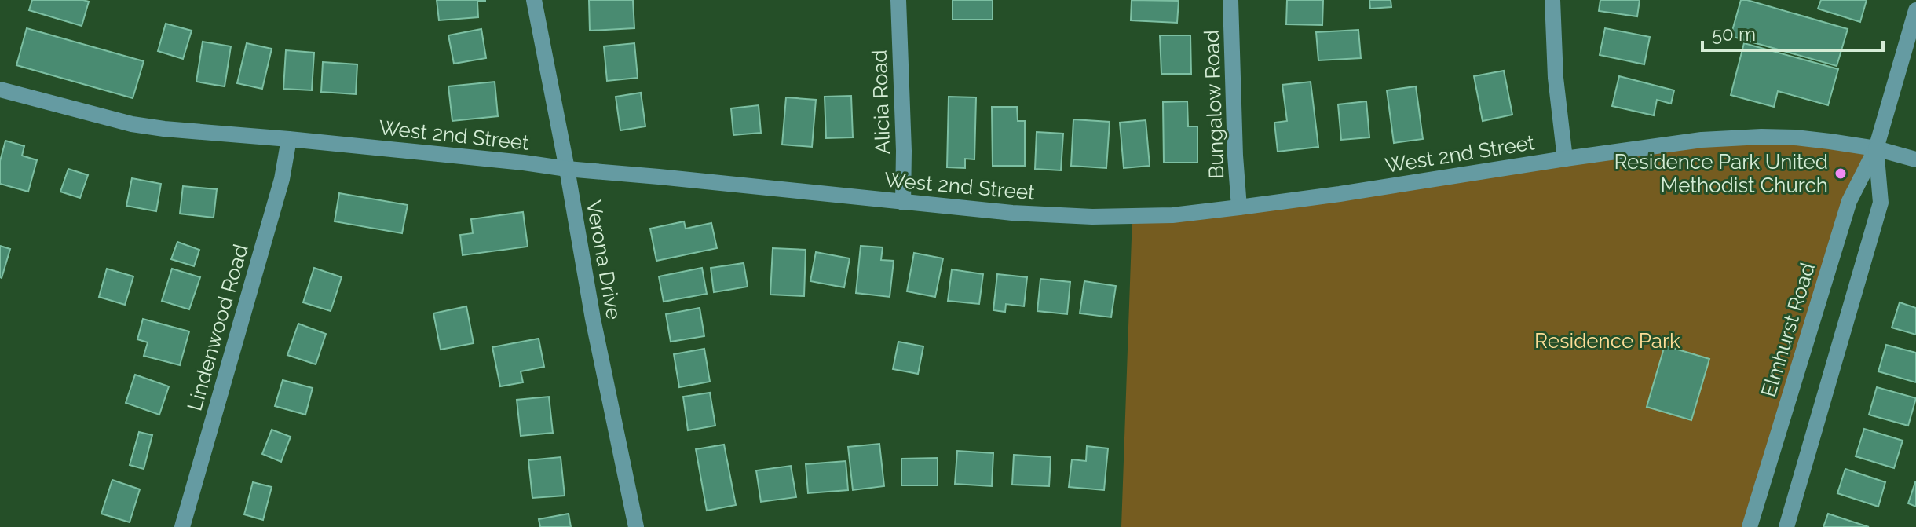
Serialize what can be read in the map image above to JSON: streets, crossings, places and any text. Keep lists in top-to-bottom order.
{
  "streets": {
    "street": [
      "Alicia Road",
      "Bungalow Road",
      "West 2nd Street",
      "Verona Drive",
      "Lindenwood Road",
      "Elmhurst Road"
    ]
  },
  "crossings": [
    ["Alicia Road", "West 2nd Street"],
    ["Bungalow Road", "West 2nd Street"],
    ["West 2nd Street", "Verona Drive"],
    ["West 2nd Street", "Lindenwood Road"],
    ["West 2nd Street", "Elmhurst Road"]
  ],
  "parks": ["Residence Park"],
  "places": ["Residence Park United Methodist Church"],
  "scale_bar": "50 m"
}
